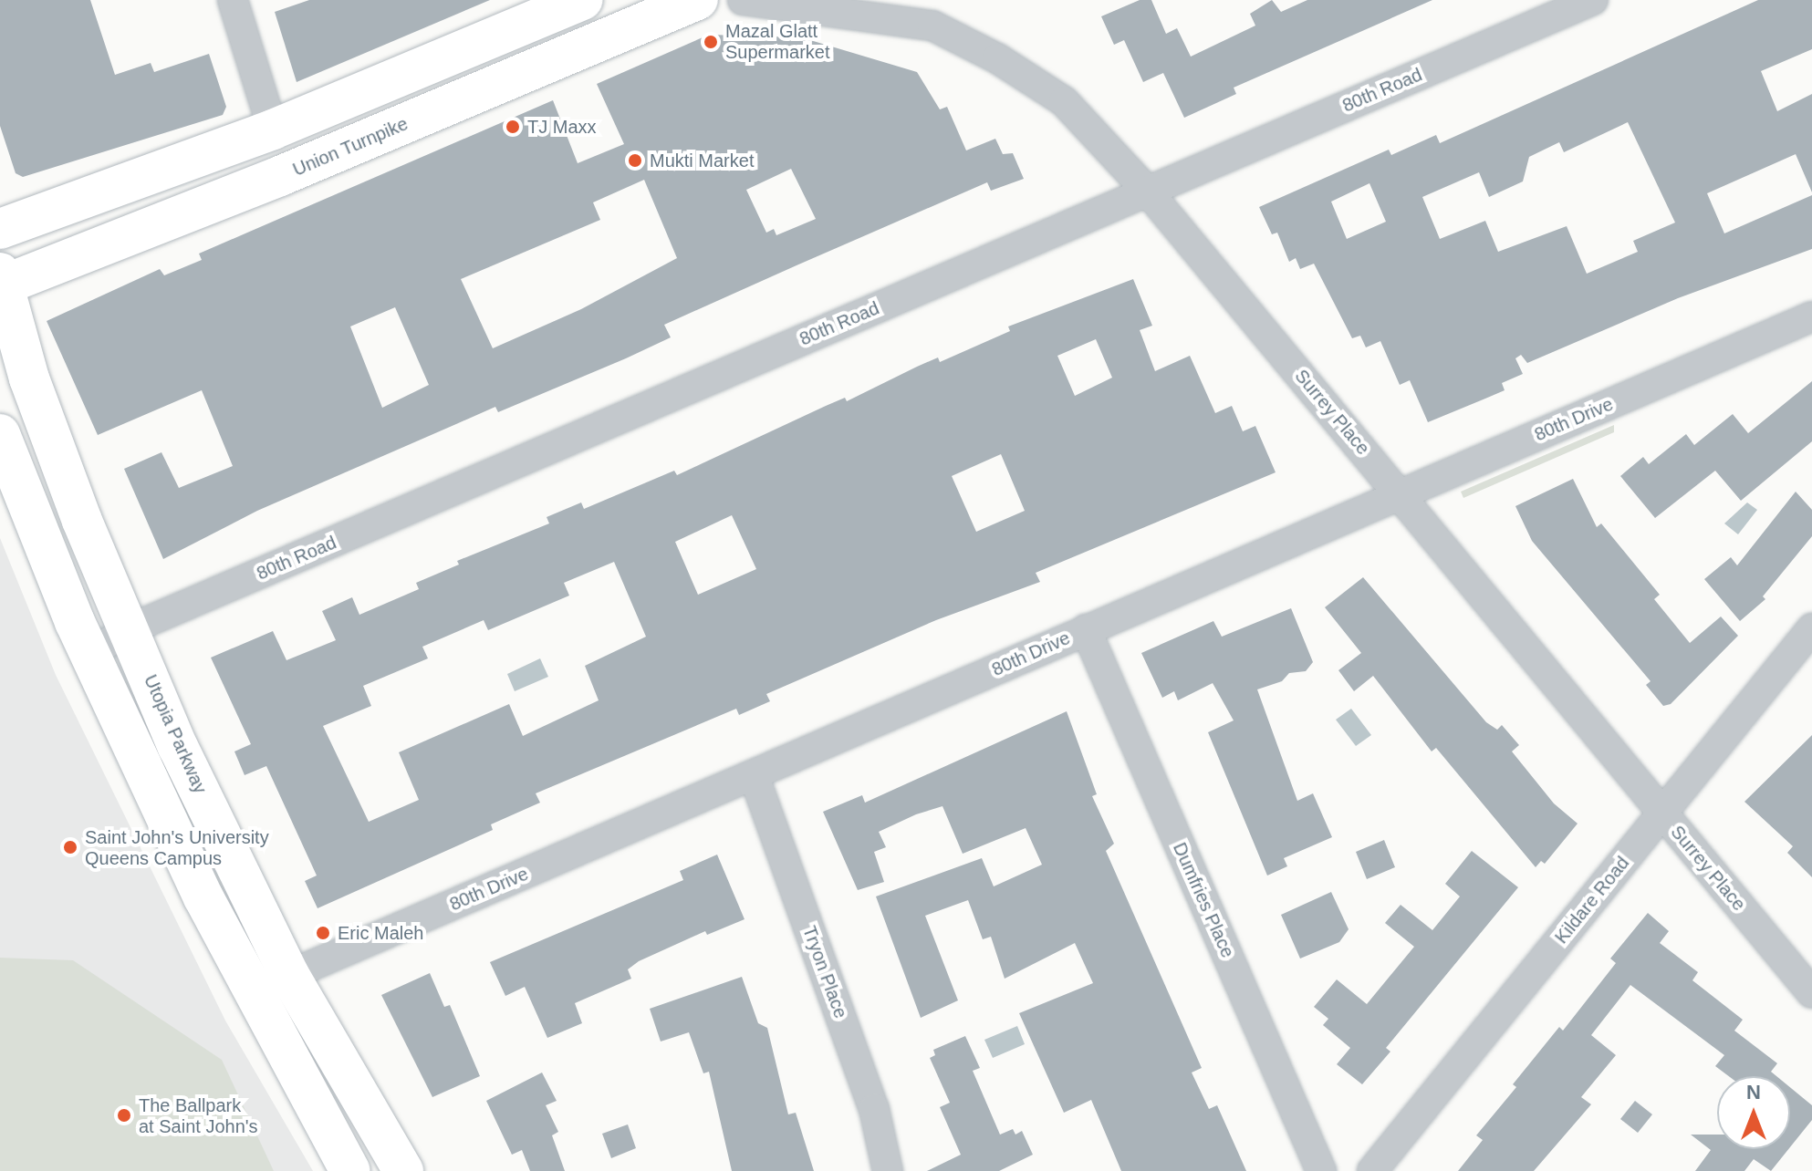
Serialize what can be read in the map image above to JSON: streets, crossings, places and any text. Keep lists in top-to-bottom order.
{
  "streets": {
    "main road": ["Union Turnpike", "Utopia Parkway"],
    "street": [
      "80th Road",
      "Surrey Place",
      "80th Drive",
      "Dumfries Place",
      "Kildare Road",
      "Tryon Place"
    ]
  },
  "crossings": [
    ["80th Road", "Surrey Place"],
    ["80th Road", "Utopia Parkway"],
    ["Union Turnpike", "Utopia Parkway"],
    ["Surrey Place", "80th Drive"],
    ["Surrey Place", "Kildare Road"],
    ["80th Drive", "Utopia Parkway"],
    ["80th Drive", "Dumfries Place"],
    ["80th Drive", "Tryon Place"]
  ],
  "places": [
    "Mazal Glatt Supermarket",
    "TJ Maxx",
    "Mukti Market",
    "Saint John's University Queens Campus",
    "Eric Maleh",
    "The Ballpark at Saint John's"
  ],
  "north": "top"
}
